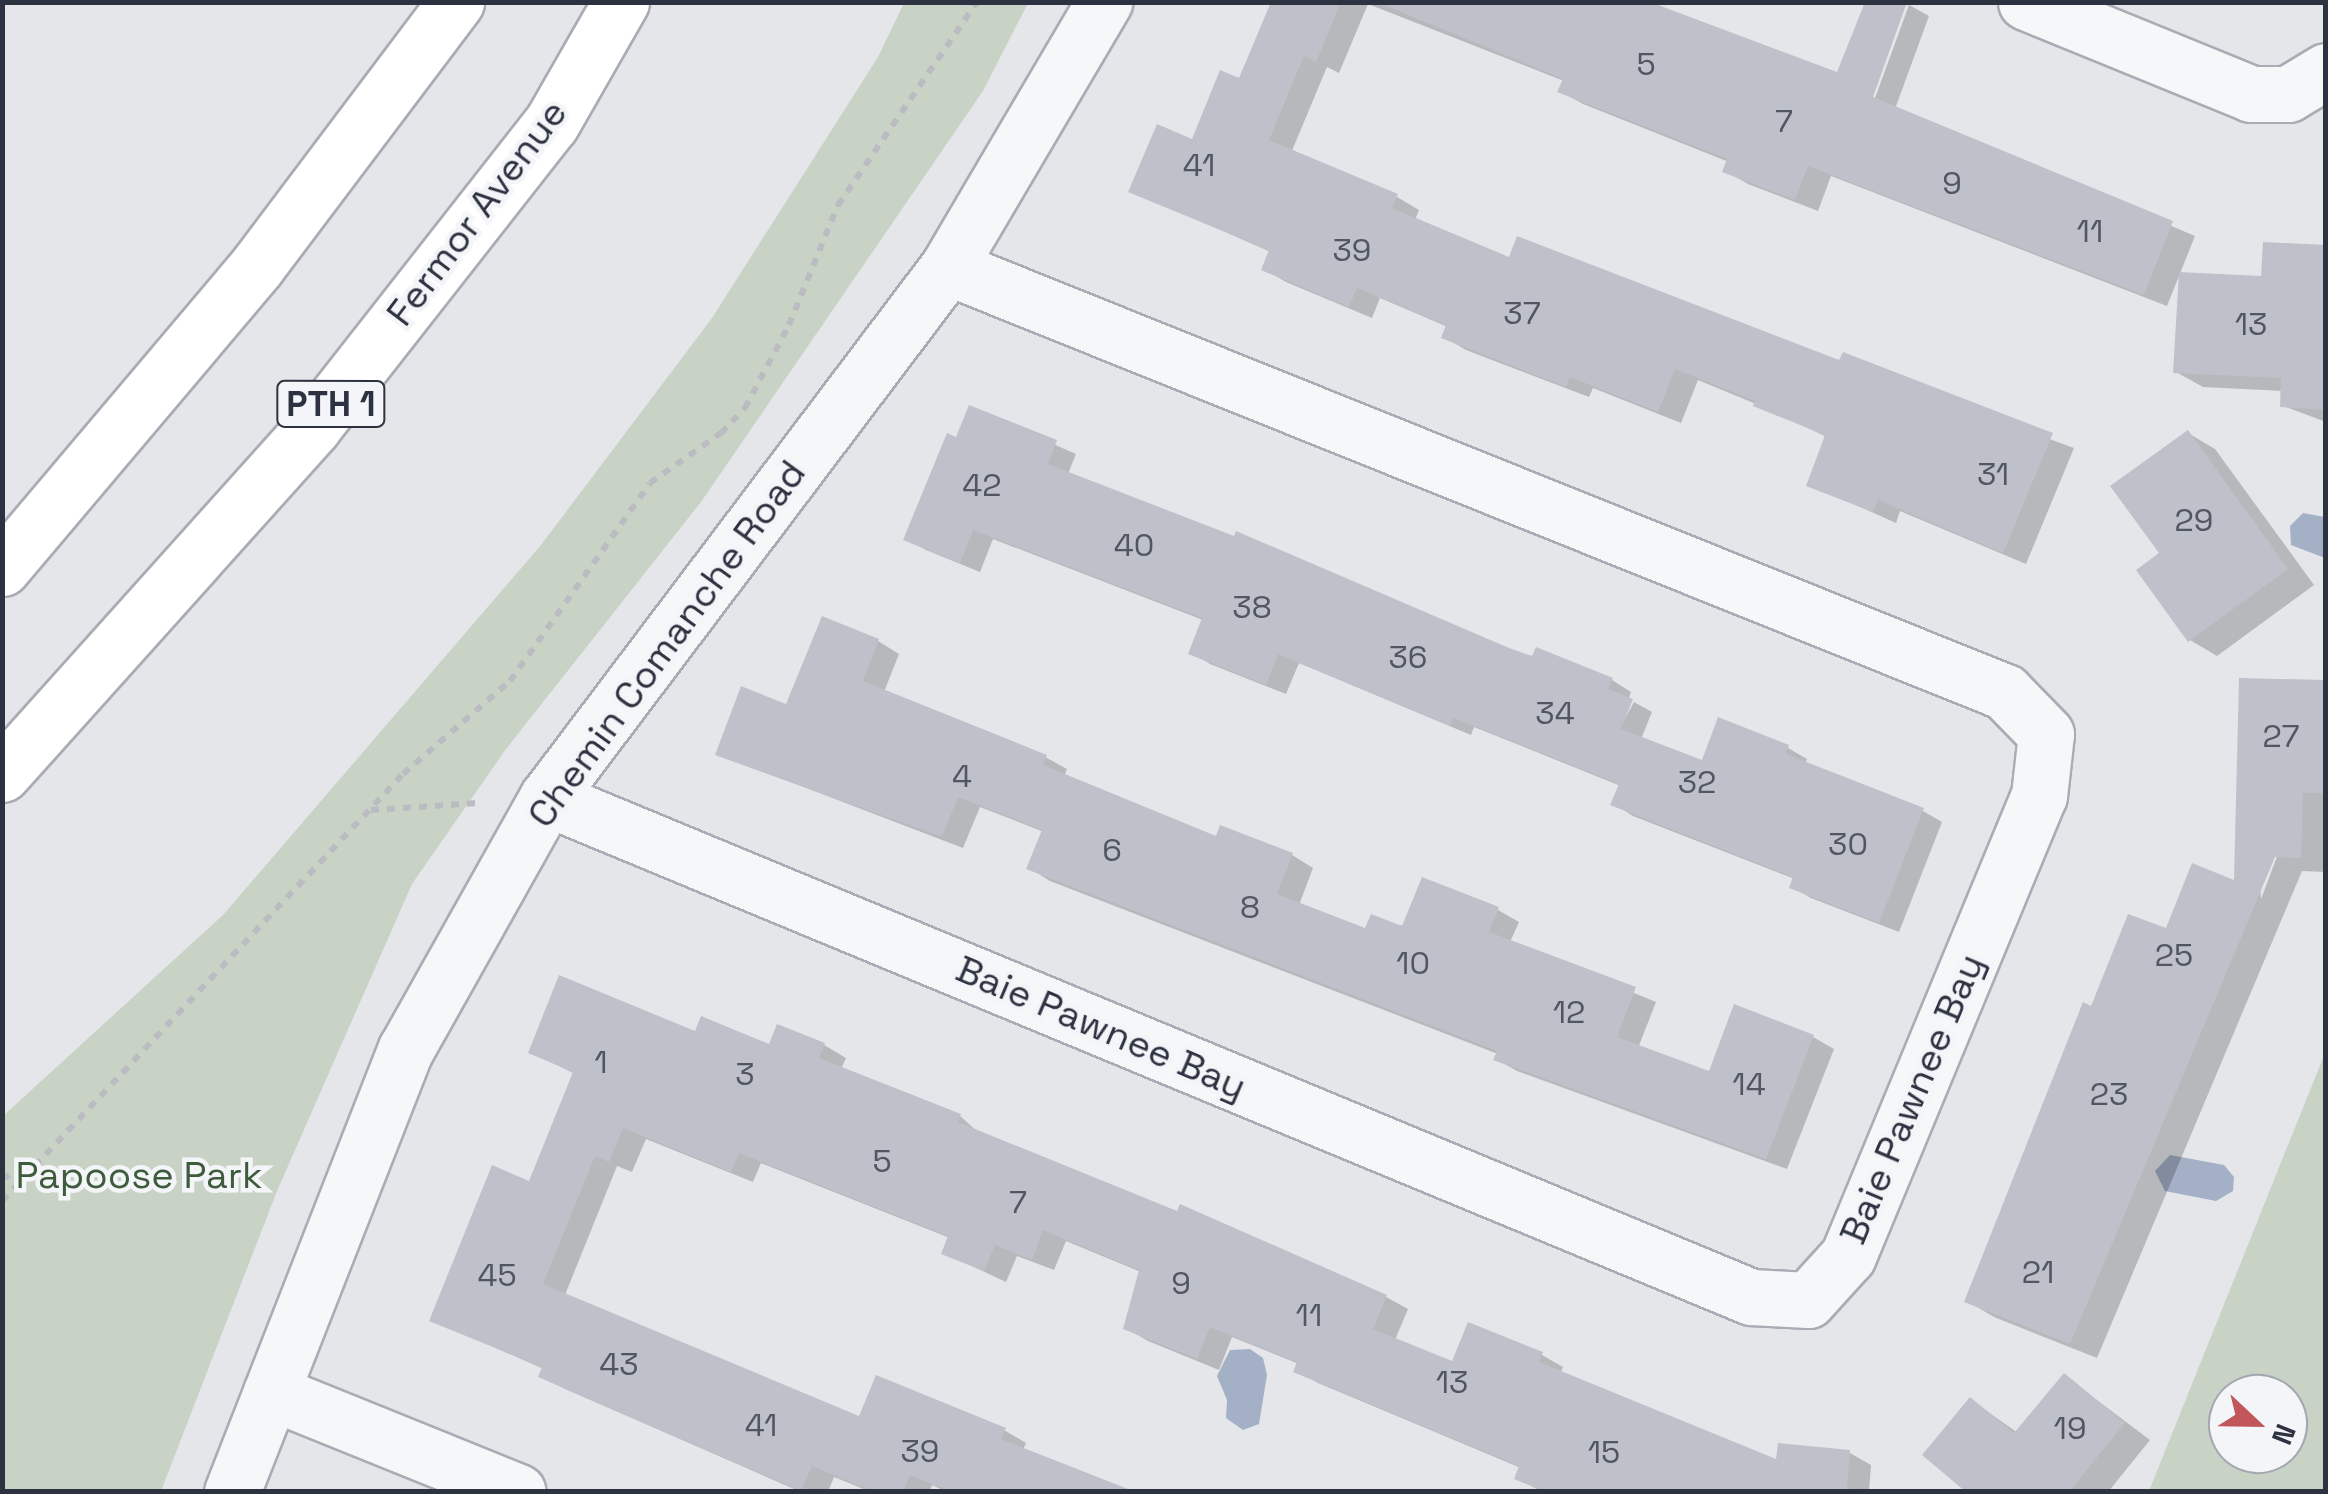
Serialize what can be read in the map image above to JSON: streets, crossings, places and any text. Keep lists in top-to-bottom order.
{
  "streets": {
    "highway": ["Fermor Avenue", "PTH 1"],
    "street": ["Chemin Comanche Road", "Baie Pawnee Bay"]
  },
  "crossings": [
    ["Chemin Comanche Road", "Baie Pawnee Bay"]
  ],
  "parks": ["Papoose Park"],
  "house_numbers": [
    "5",
    "7",
    "41",
    "9",
    "11",
    "39",
    "37",
    "13",
    "31",
    "42",
    "29",
    "40",
    "38",
    "36",
    "34",
    "27",
    "4",
    "32",
    "30",
    "6",
    "8",
    "25",
    "10",
    "12",
    "1",
    "3",
    "14",
    "23",
    "5",
    "7",
    "21",
    "45",
    "9",
    "11",
    "43",
    "13",
    "41",
    "19",
    "39",
    "15"
  ],
  "north": "right"
}
